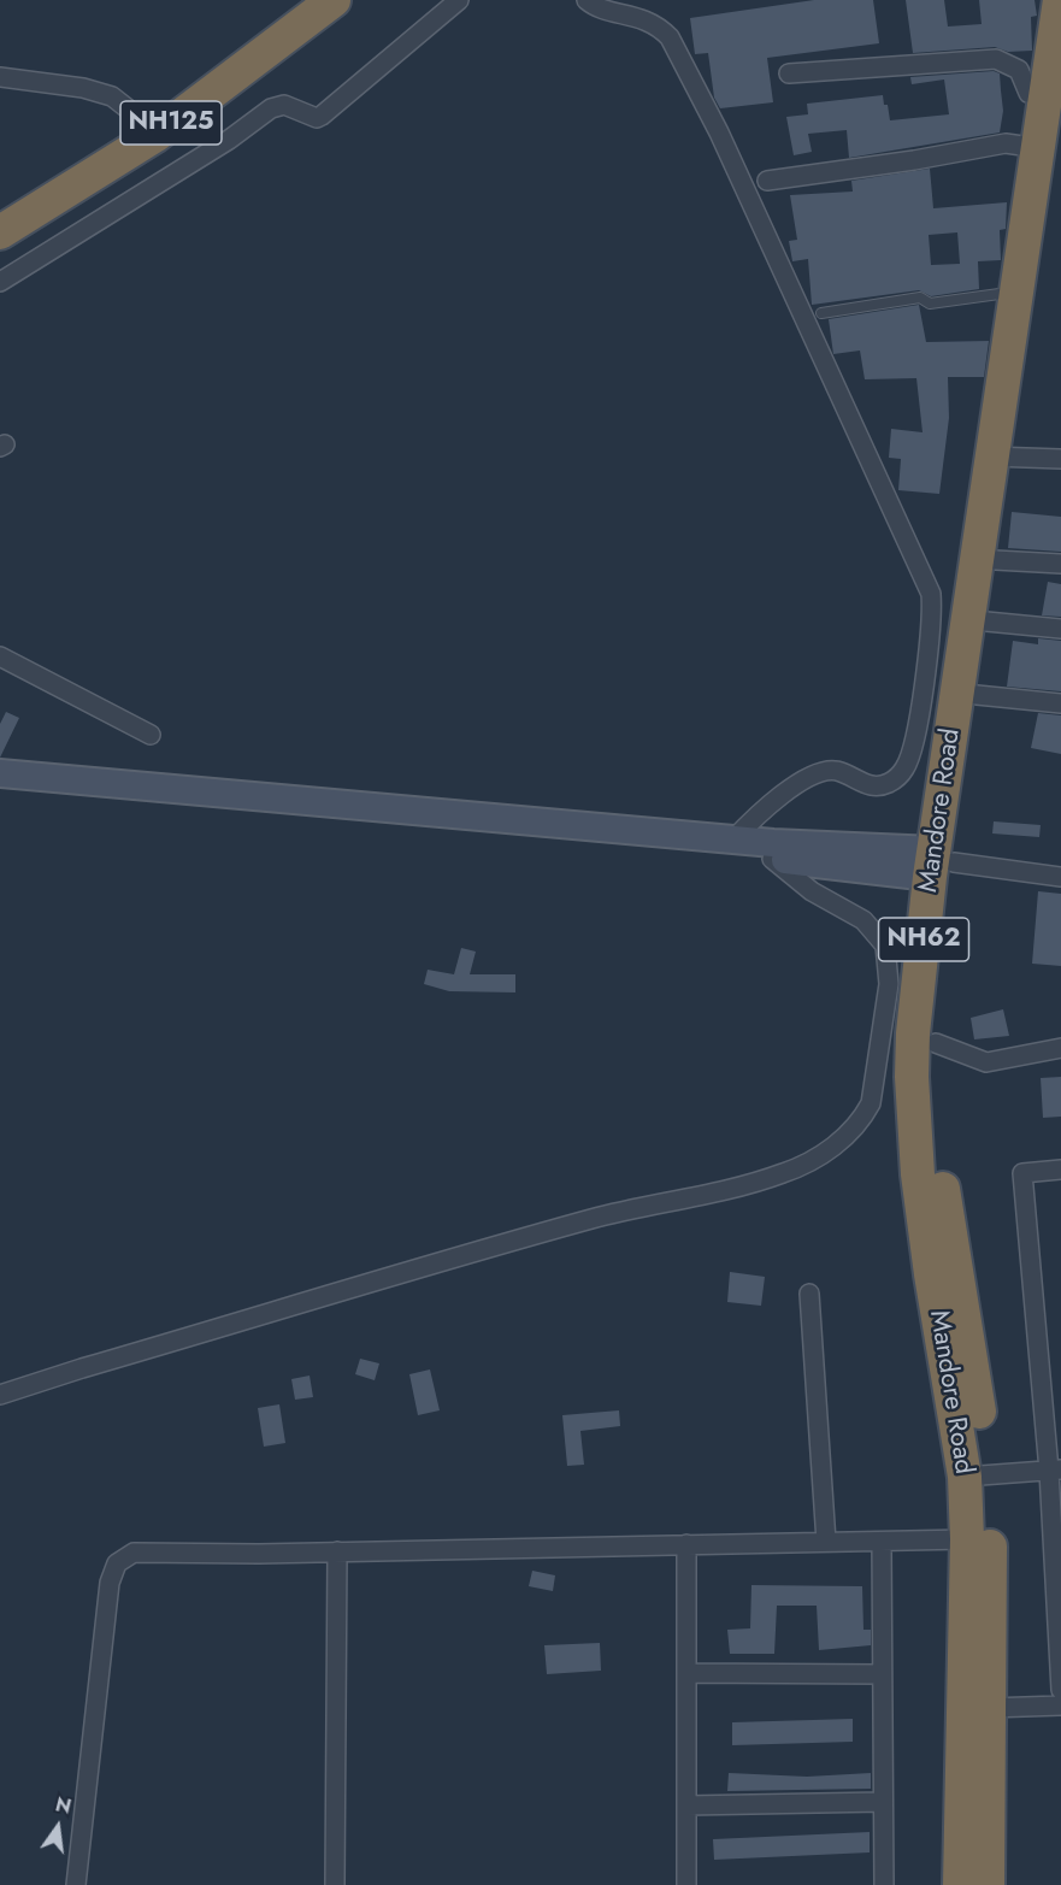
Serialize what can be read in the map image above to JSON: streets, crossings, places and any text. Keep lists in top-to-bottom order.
{
  "streets": {
    "highway": ["NH125", "Mandore Road", "NH62"]
  },
  "north": "top"
}
